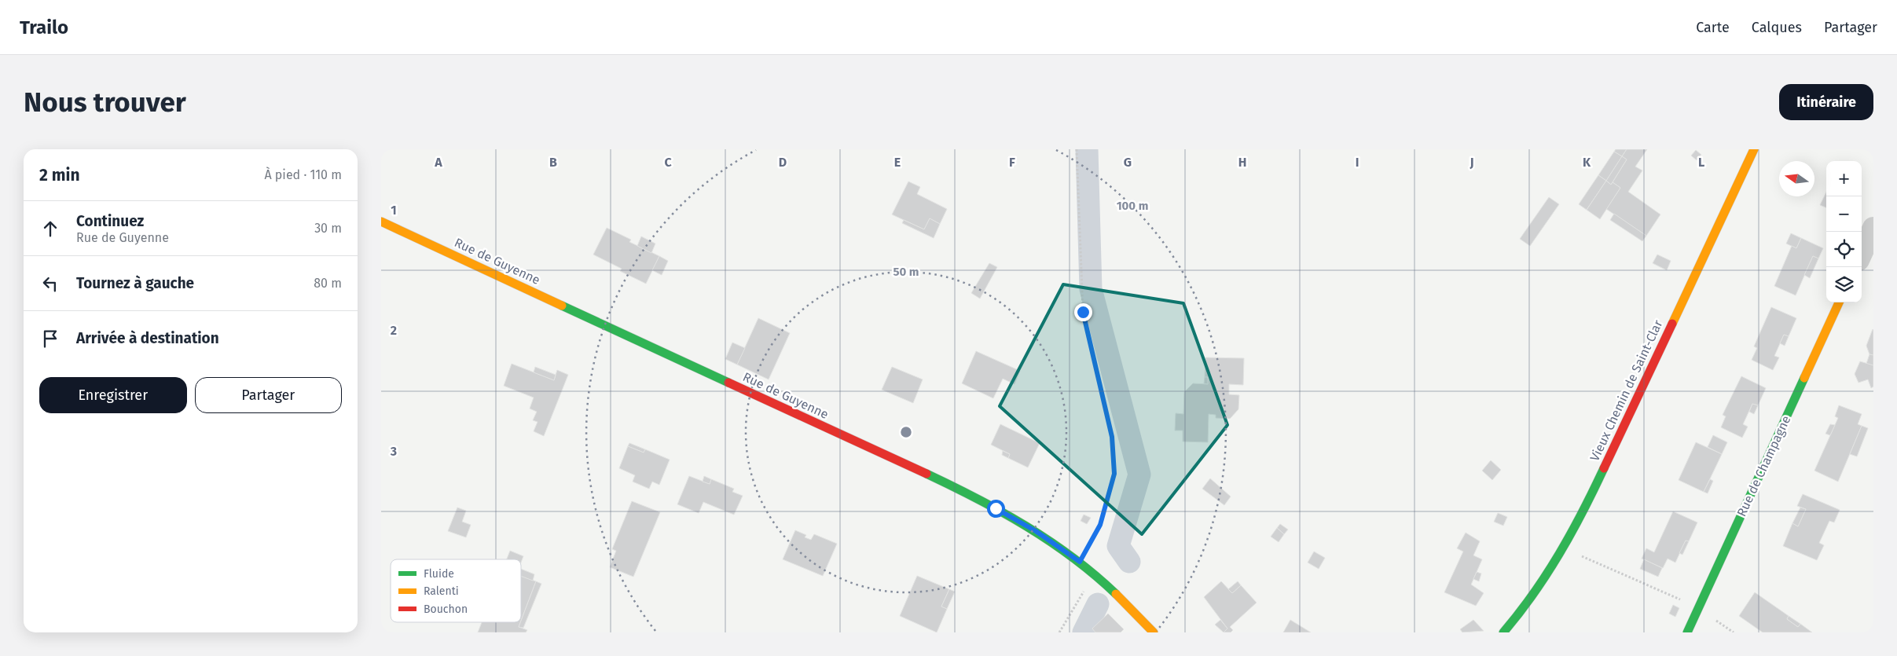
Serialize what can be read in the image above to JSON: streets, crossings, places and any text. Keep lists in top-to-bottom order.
{
  "streets": {
    "street": ["Rue de Guyenne", "Vieux Chemin de Saint-Clar", "Rue de Champagne"]
  },
  "legend": ["Fluide", "Ralenti", "Bouchon"],
  "north": "left",
  "page": {
    "header": "Trailo",
    "nav": ["Carte", "Calques", "Partager"],
    "buttons": [
      "Itinéraire",
      ["Enregistrer", "Partager"]
    ],
    "title": "Nous trouver",
    "heading": ["2 min", "À pied · 110 m"],
    "map_buttons": ["+", "−"],
    "list": [
      ["Continuez", "Rue de Guyenne", "30 m"],
      ["Tournez à gauche", "80 m"],
      "Arrivée à destination"
    ]
  },
  "grid": {
    "columns": [
      "A",
      "B",
      "C",
      "D",
      "E",
      "F",
      "G",
      "H",
      "I",
      "J",
      "K",
      "L"
    ],
    "rows": ["1", "2", "3"]
  },
  "rings": ["100 m", "50 m"]
}
